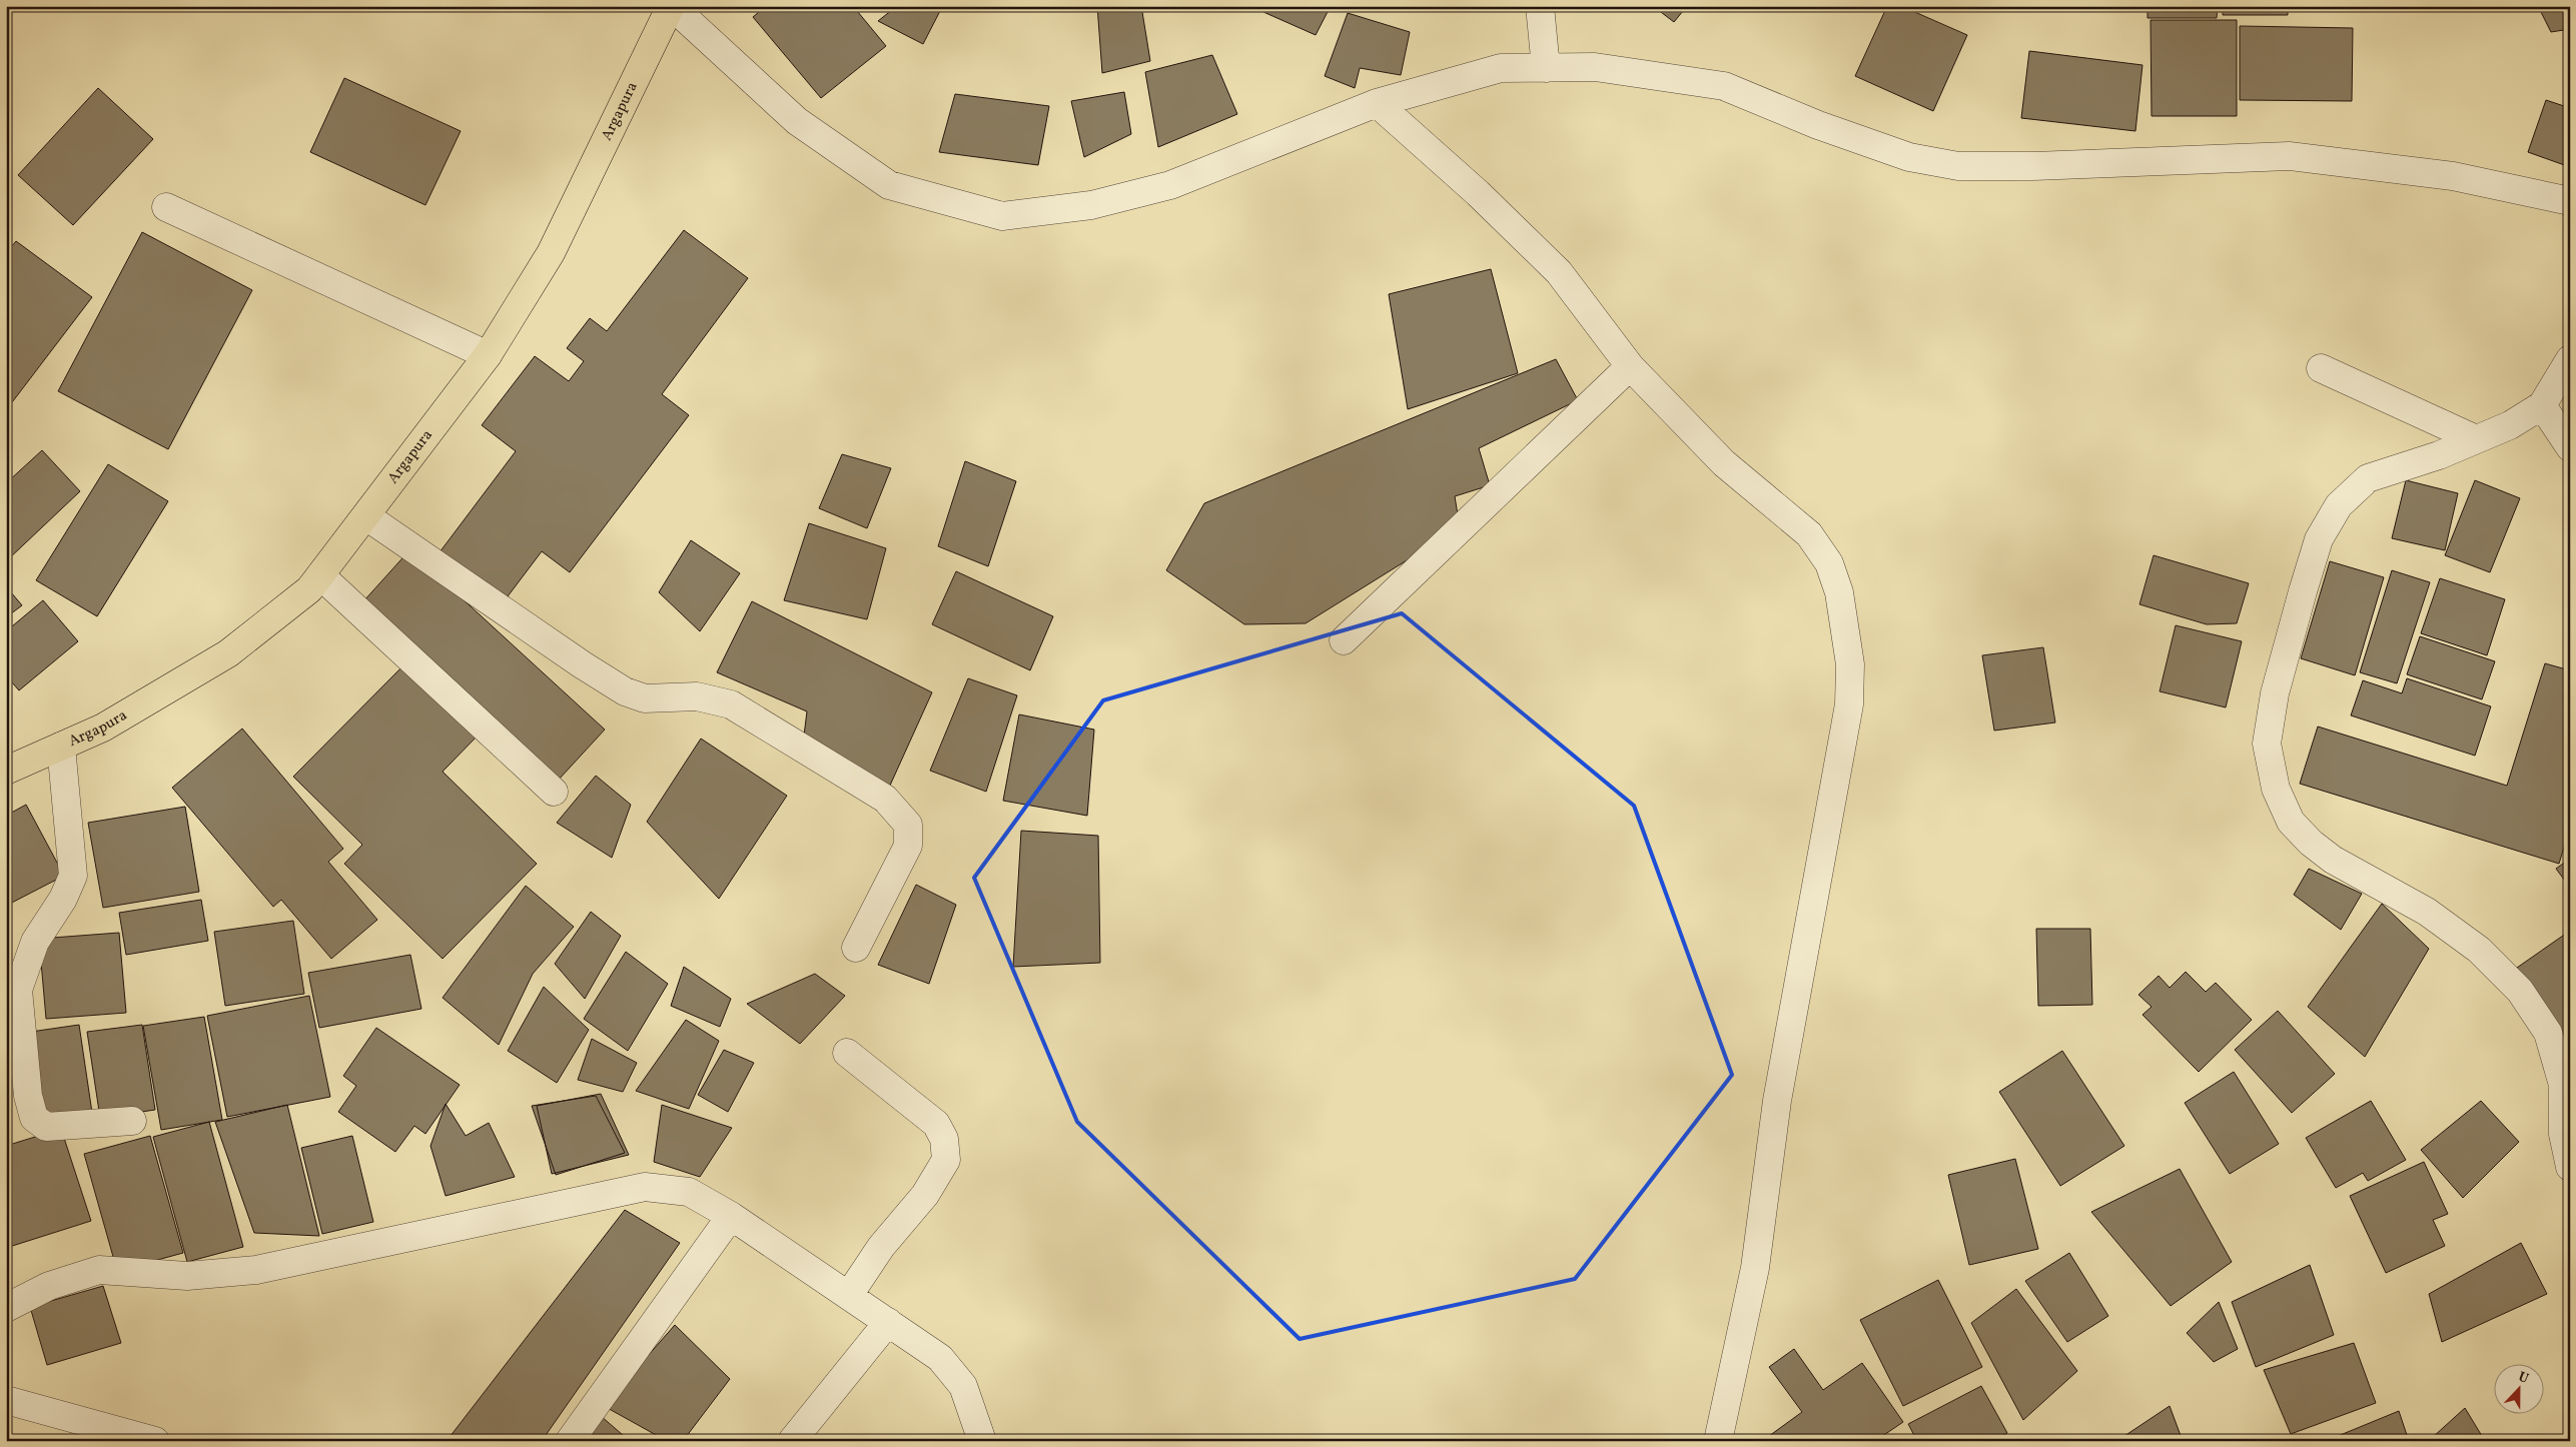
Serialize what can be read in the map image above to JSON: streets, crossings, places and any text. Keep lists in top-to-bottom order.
{
  "streets": {
    "highway": ["Argapura"]
  },
  "north": "top"
}
